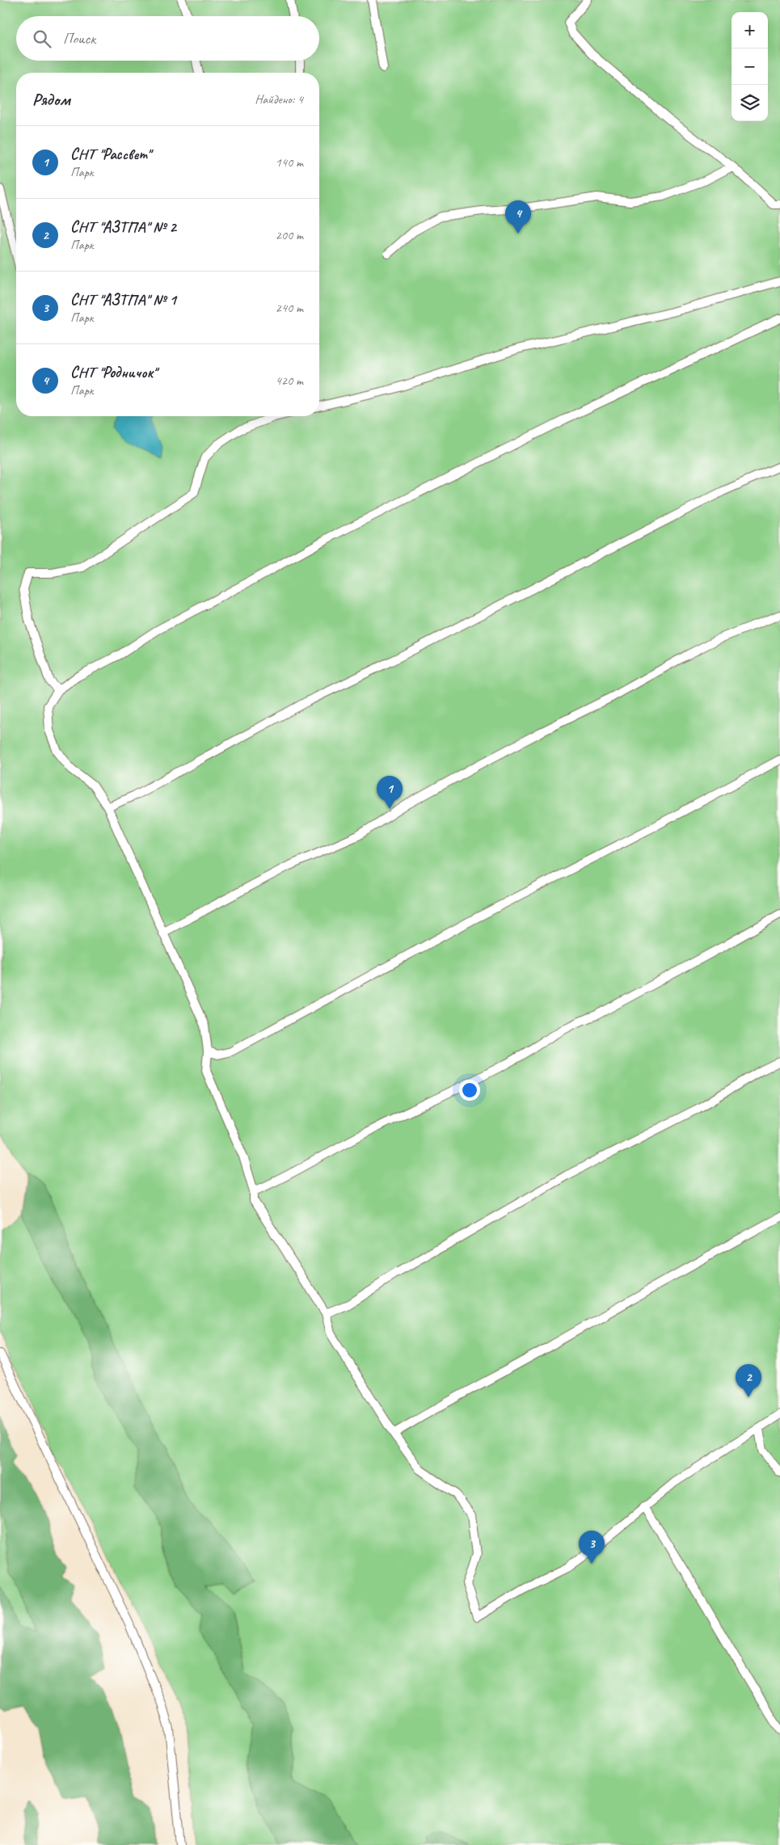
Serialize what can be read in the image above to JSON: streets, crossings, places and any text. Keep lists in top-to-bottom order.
{
  "page": {
    "map_buttons": ["+", "−"],
    "search": "Поиск",
    "heading": ["Рядом", "Найдено: 4"],
    "list": [
      {
        "mark": "1",
        "name": "СНТ \"Рассвет\"",
        "note": "Парк",
        "value": "140 m"
      },
      {
        "mark": "2",
        "name": "СНТ \"АЗТПА\" № 2",
        "note": "Парк",
        "value": "200 m"
      },
      {
        "mark": "3",
        "name": "СНТ \"АЗТПА\" № 1",
        "note": "Парк",
        "value": "240 m"
      },
      {
        "mark": "4",
        "name": "СНТ \"Родничок\"",
        "note": "Парк",
        "value": "420 m"
      }
    ],
    "pins": [
      "4",
      "1",
      "2",
      "3"
    ]
  }
}
